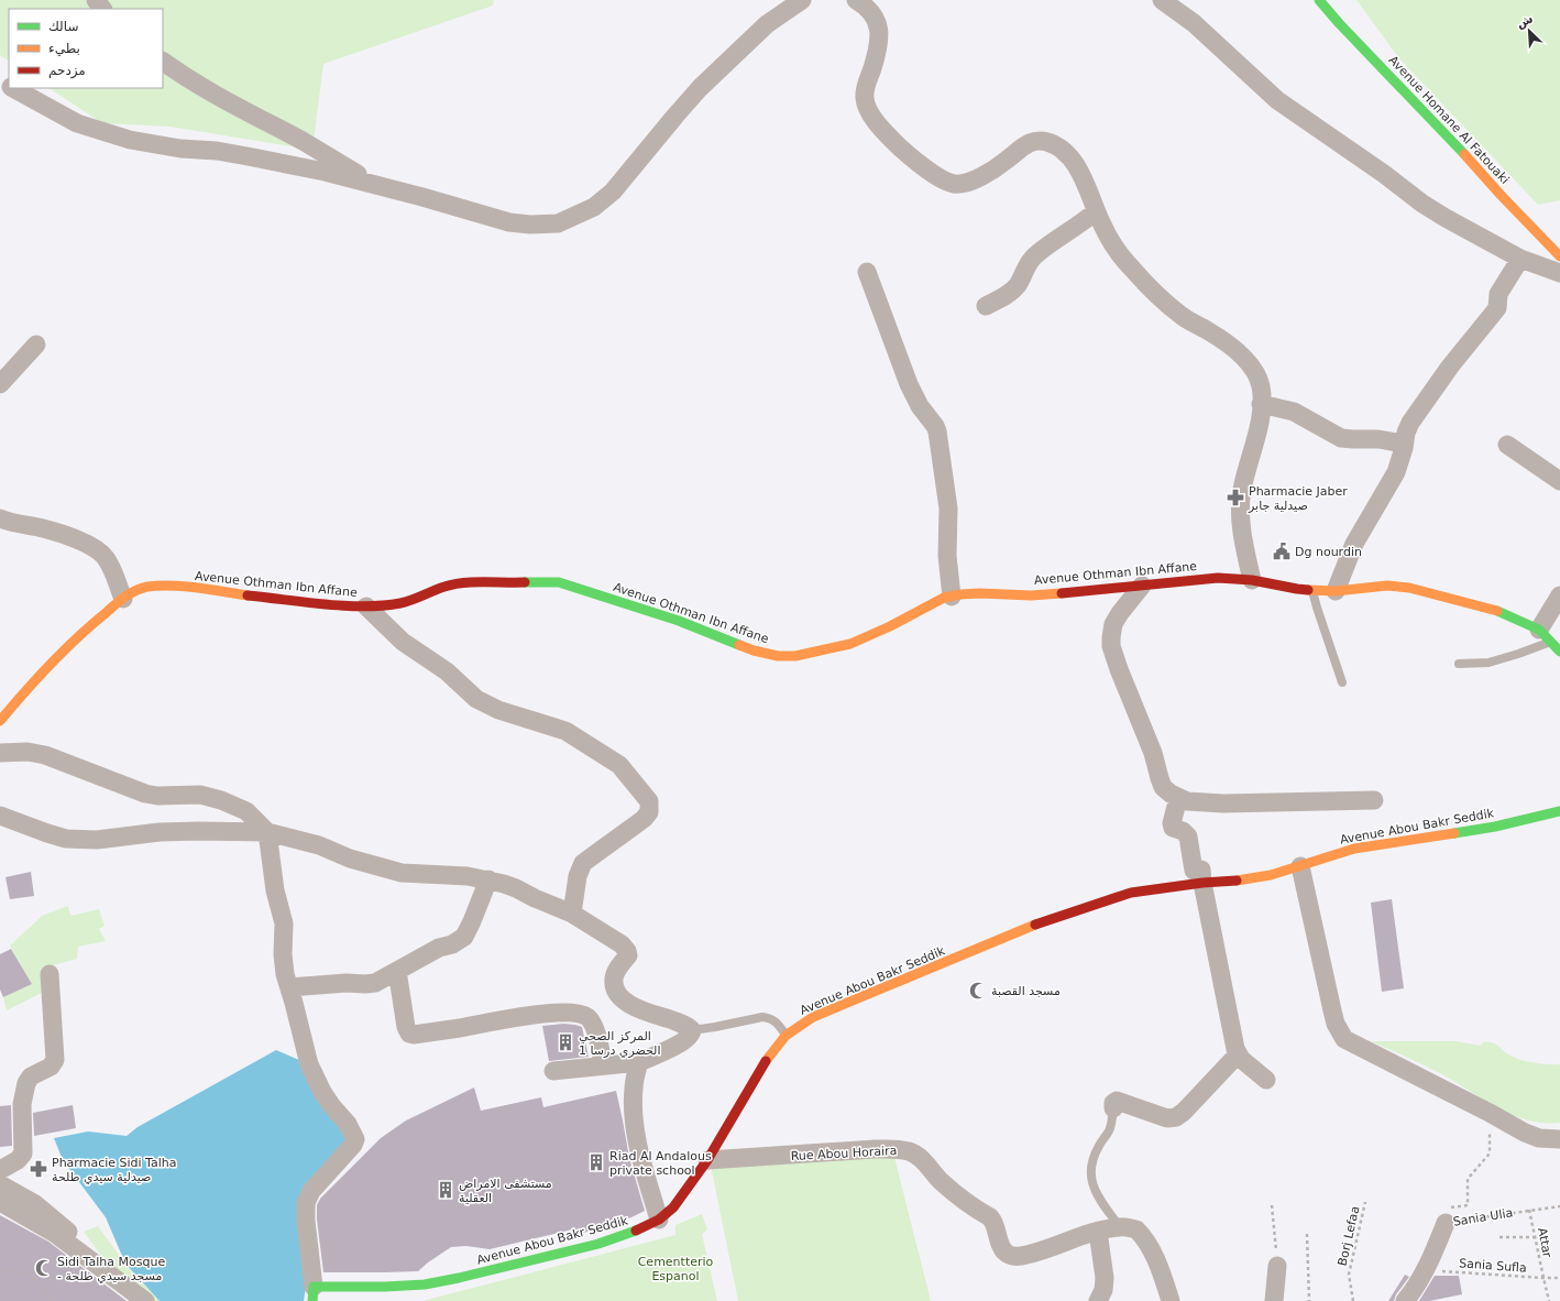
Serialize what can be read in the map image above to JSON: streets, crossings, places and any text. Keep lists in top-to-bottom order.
{
  "streets": {
    "street": [
      "Avenue Homane Al Fatouaki",
      "Avenue Othman Ibn Affane",
      "Avenue Abou Bakr Seddik",
      "Rue Abou Horaira",
      "Sania Ulia"
    ],
    "path": ["Borj Lefaa", "Attar", "Sania Sufla"]
  },
  "crossings": [
    ["Avenue Abou Bakr Seddik", "Rue Abou Horaira"],
    ["Sania Ulia", "Attar"],
    ["Sania Ulia", "Sania Sufla"],
    ["Attar", "Sania Sufla"]
  ],
  "parks": ["Cementterio Espanol"],
  "places": {
    "pharmacy": ["Pharmacie Jaber صيدلية جابر", "Pharmacie Sidi Talha صيدلية سيدي طلحة"],
    "public building": ["Dg nourdin"],
    "mosque": ["مسجد القصبة", "Sidi Talha Mosque - مسجد سيدي طلحة"],
    "building": ["المركز الصحي الحضري درسا 1", "Riad Al Andalous private school", "مستشفى الامراض العقلية"]
  },
  "legend": ["سالك", "بطيء", "مزدحم"],
  "north": "top left"
}
